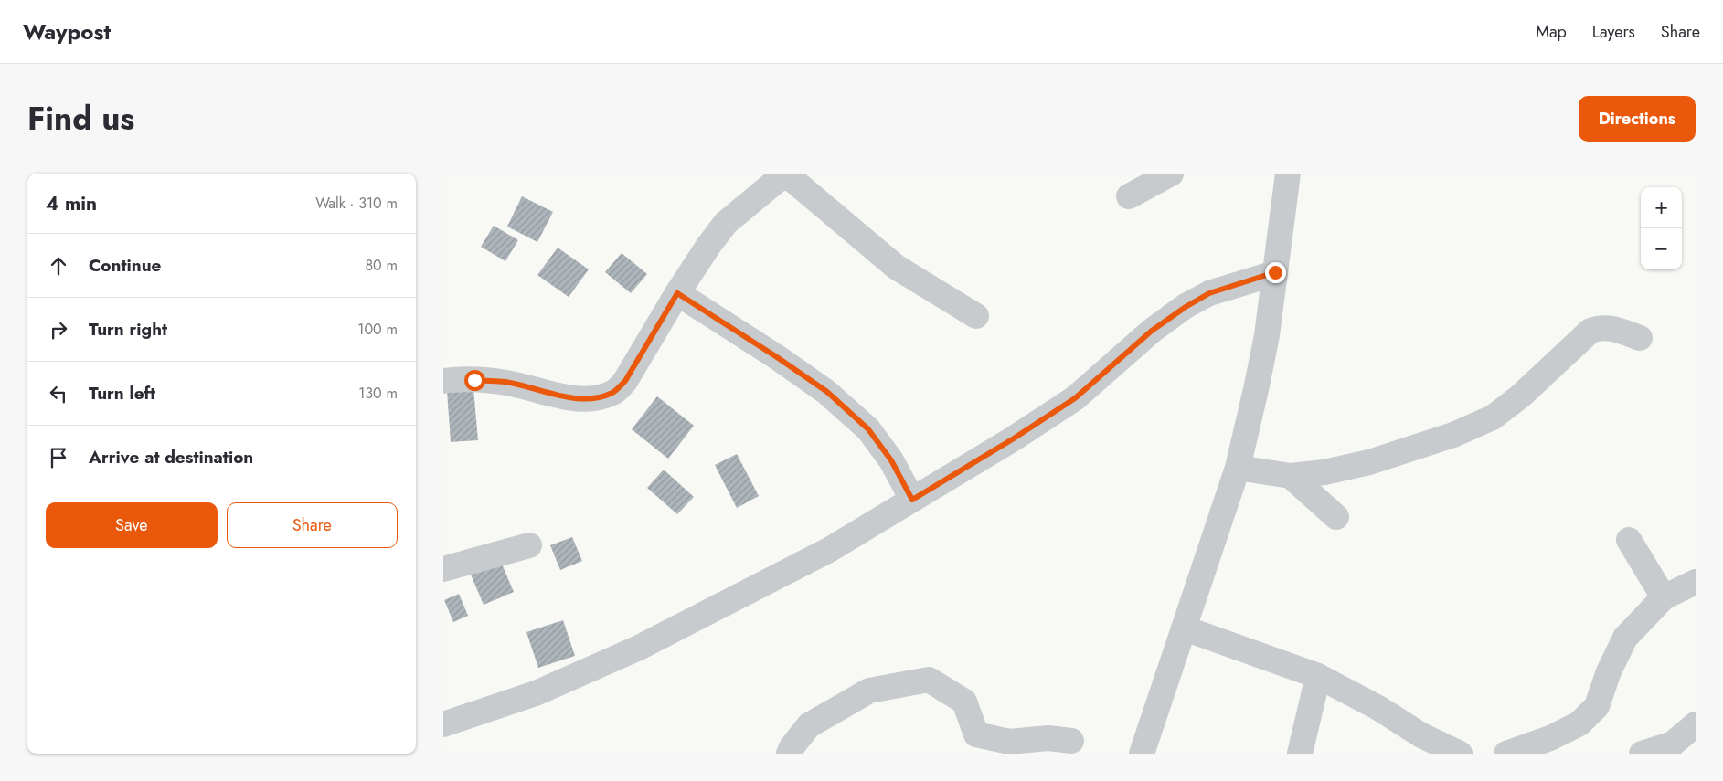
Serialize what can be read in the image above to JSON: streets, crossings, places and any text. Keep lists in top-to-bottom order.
{
  "page": {
    "header": "Waypost",
    "nav": ["Map", "Layers", "Share"],
    "title": "Find us",
    "buttons": [
      "Directions",
      ["Save", "Share"]
    ],
    "heading": ["4 min", "Walk · 310 m"],
    "map_buttons": ["+", "−"],
    "list": [
      ["Continue", "80 m"],
      ["Turn right", "100 m"],
      ["Turn left", "130 m"],
      "Arrive at destination"
    ]
  }
}
